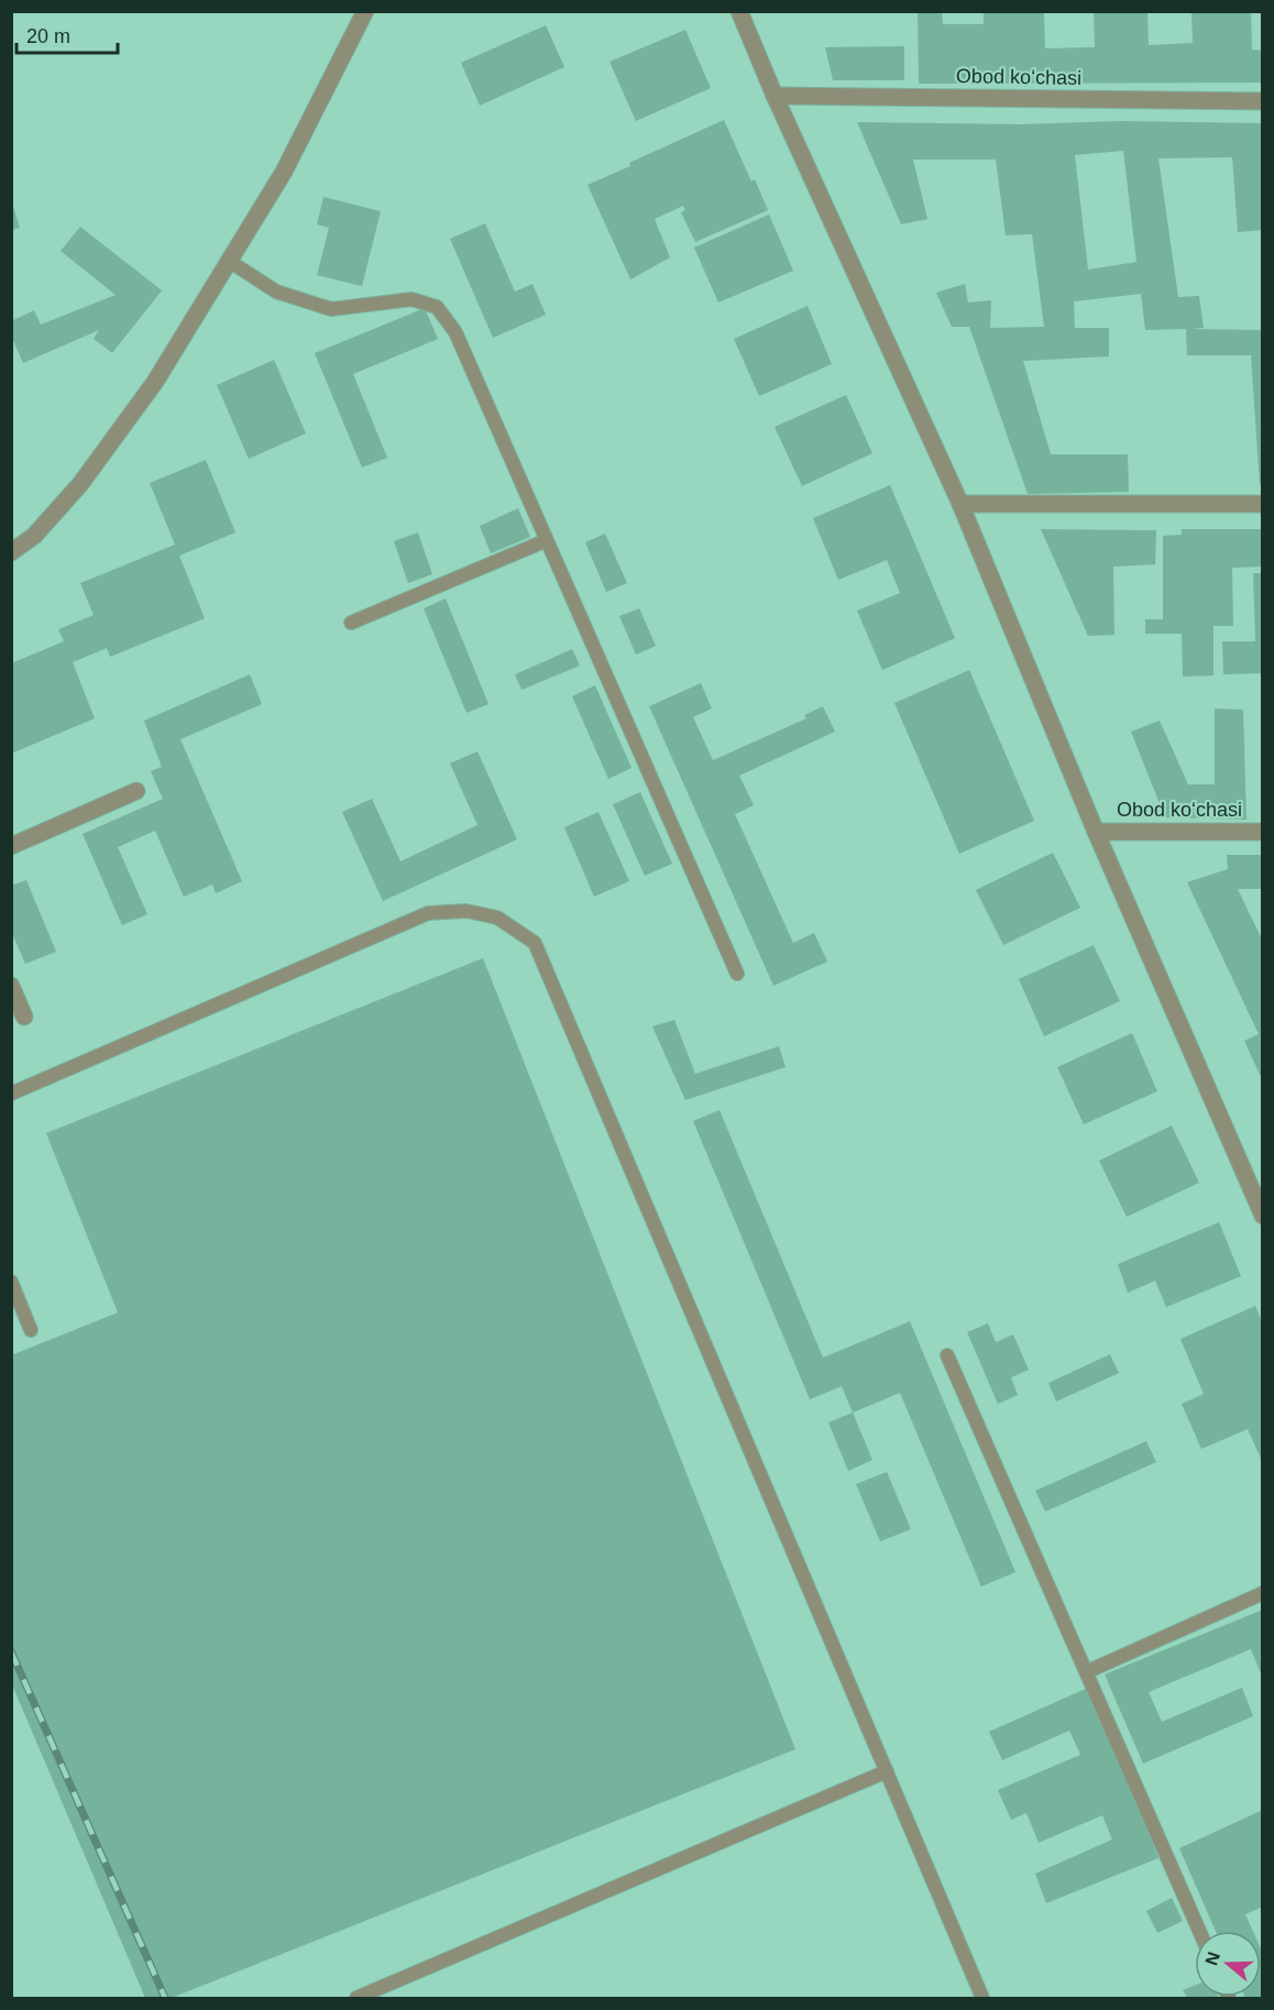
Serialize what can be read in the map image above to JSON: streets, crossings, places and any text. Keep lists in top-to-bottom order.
{
  "streets": {
    "street": ["Obod koʻchasi"]
  },
  "scale_bar": "20 m",
  "north": "left"
}
